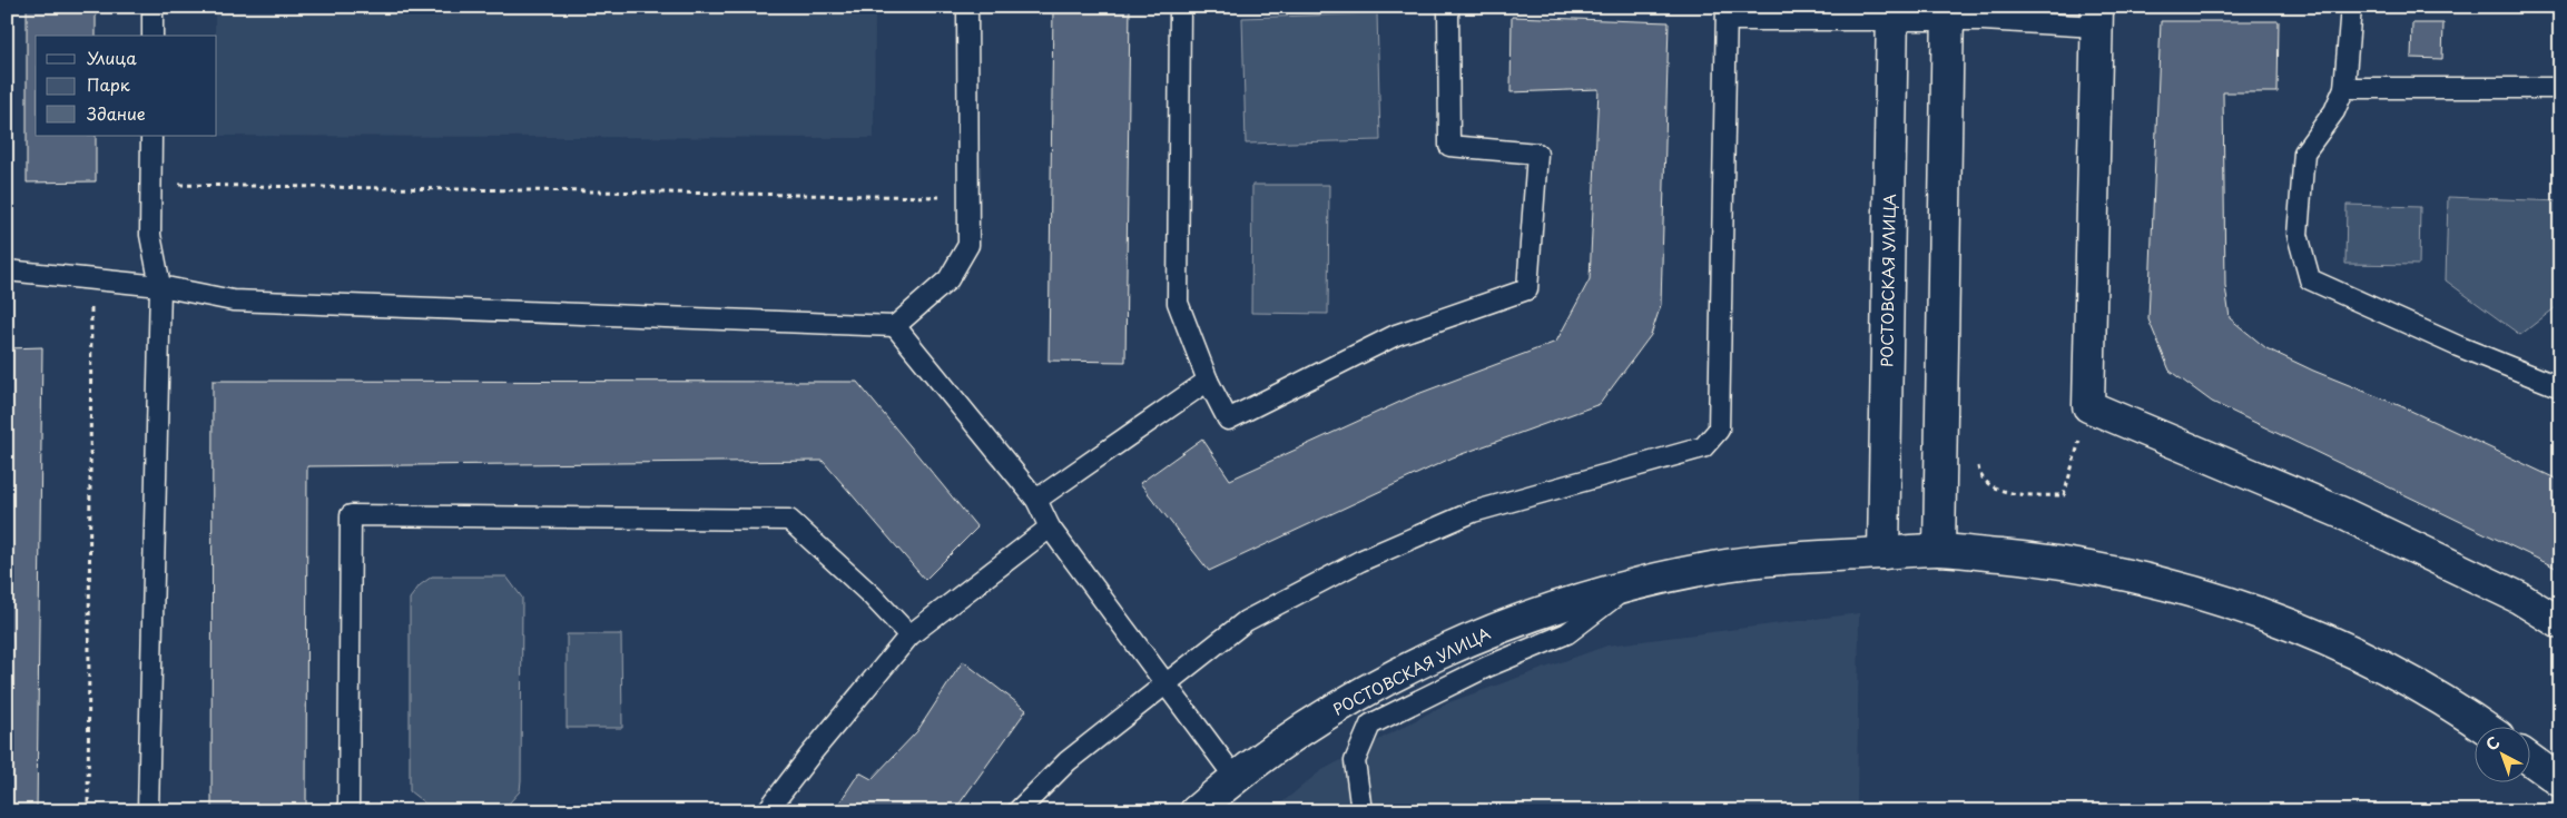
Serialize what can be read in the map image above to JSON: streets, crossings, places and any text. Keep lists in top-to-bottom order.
{
  "streets": {
    "street": ["РОСТОВСКАЯ УЛИЦА"]
  },
  "legend": ["Улица", "Парк", "Здание"],
  "north": "top left"
}
